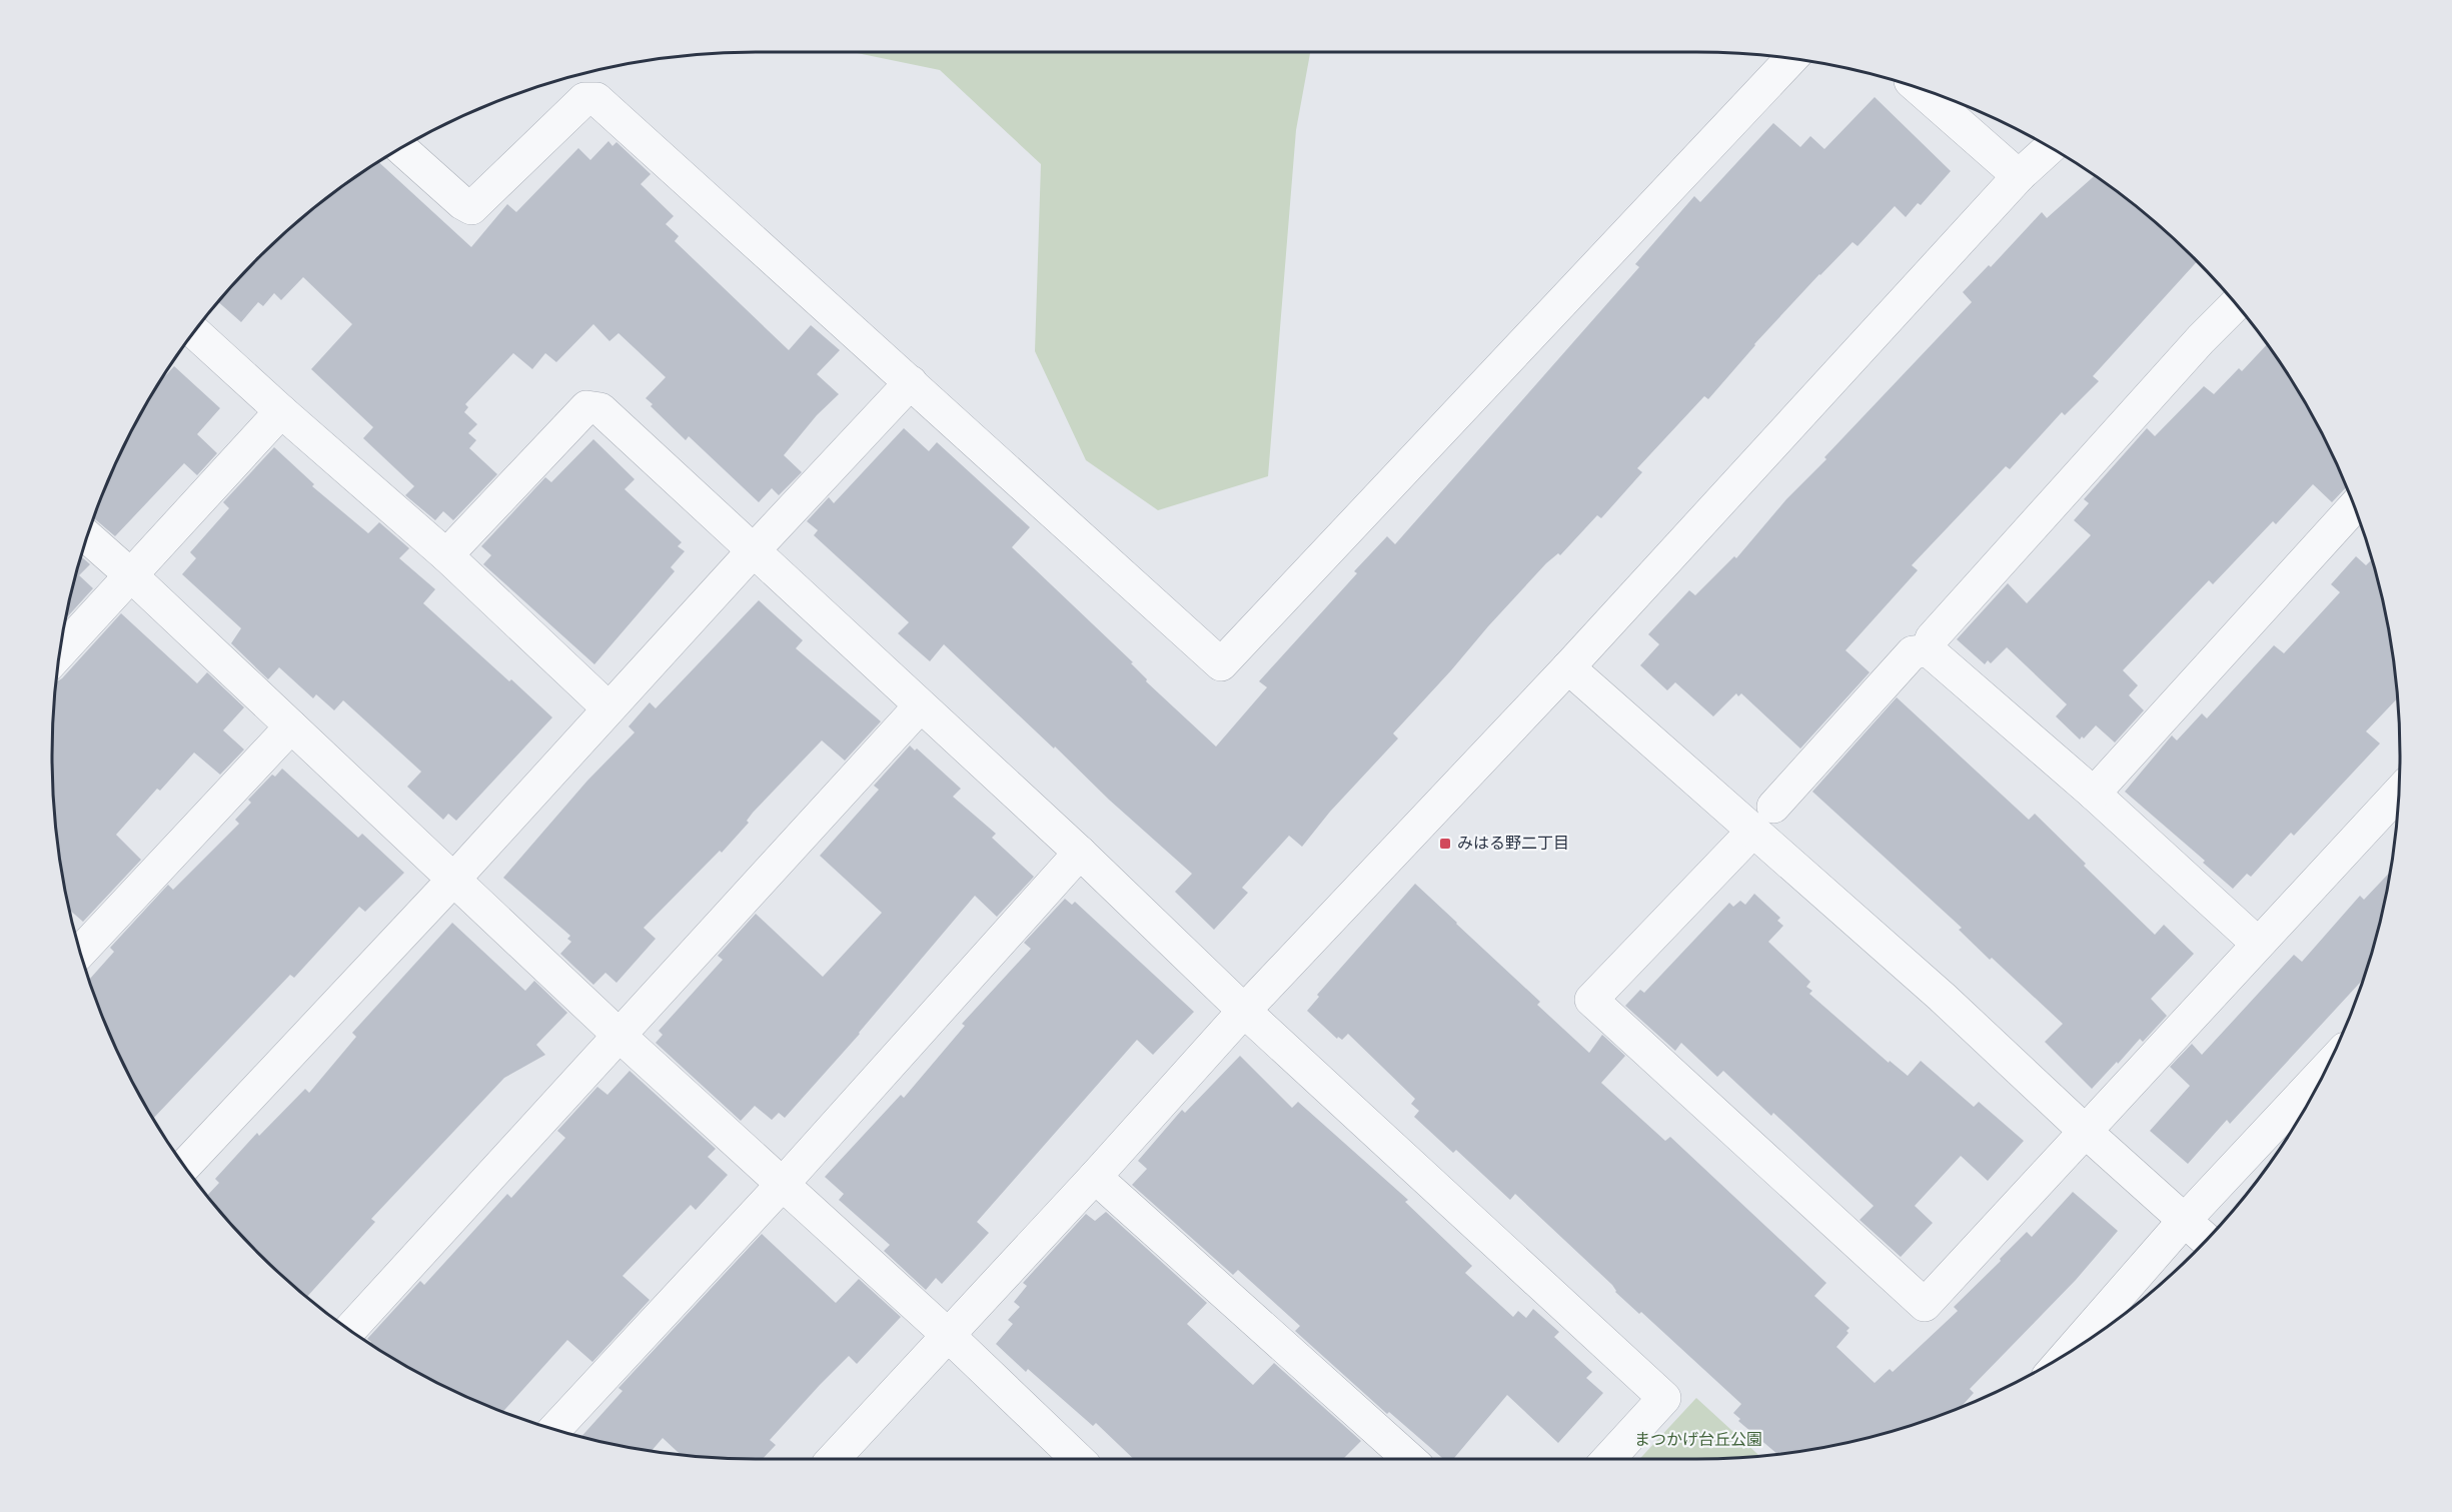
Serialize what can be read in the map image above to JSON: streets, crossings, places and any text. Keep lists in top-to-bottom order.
{
  "parks": ["まつかげ台丘公園"],
  "places": {
    "transit": ["みはる野二丁目"]
  }
}
